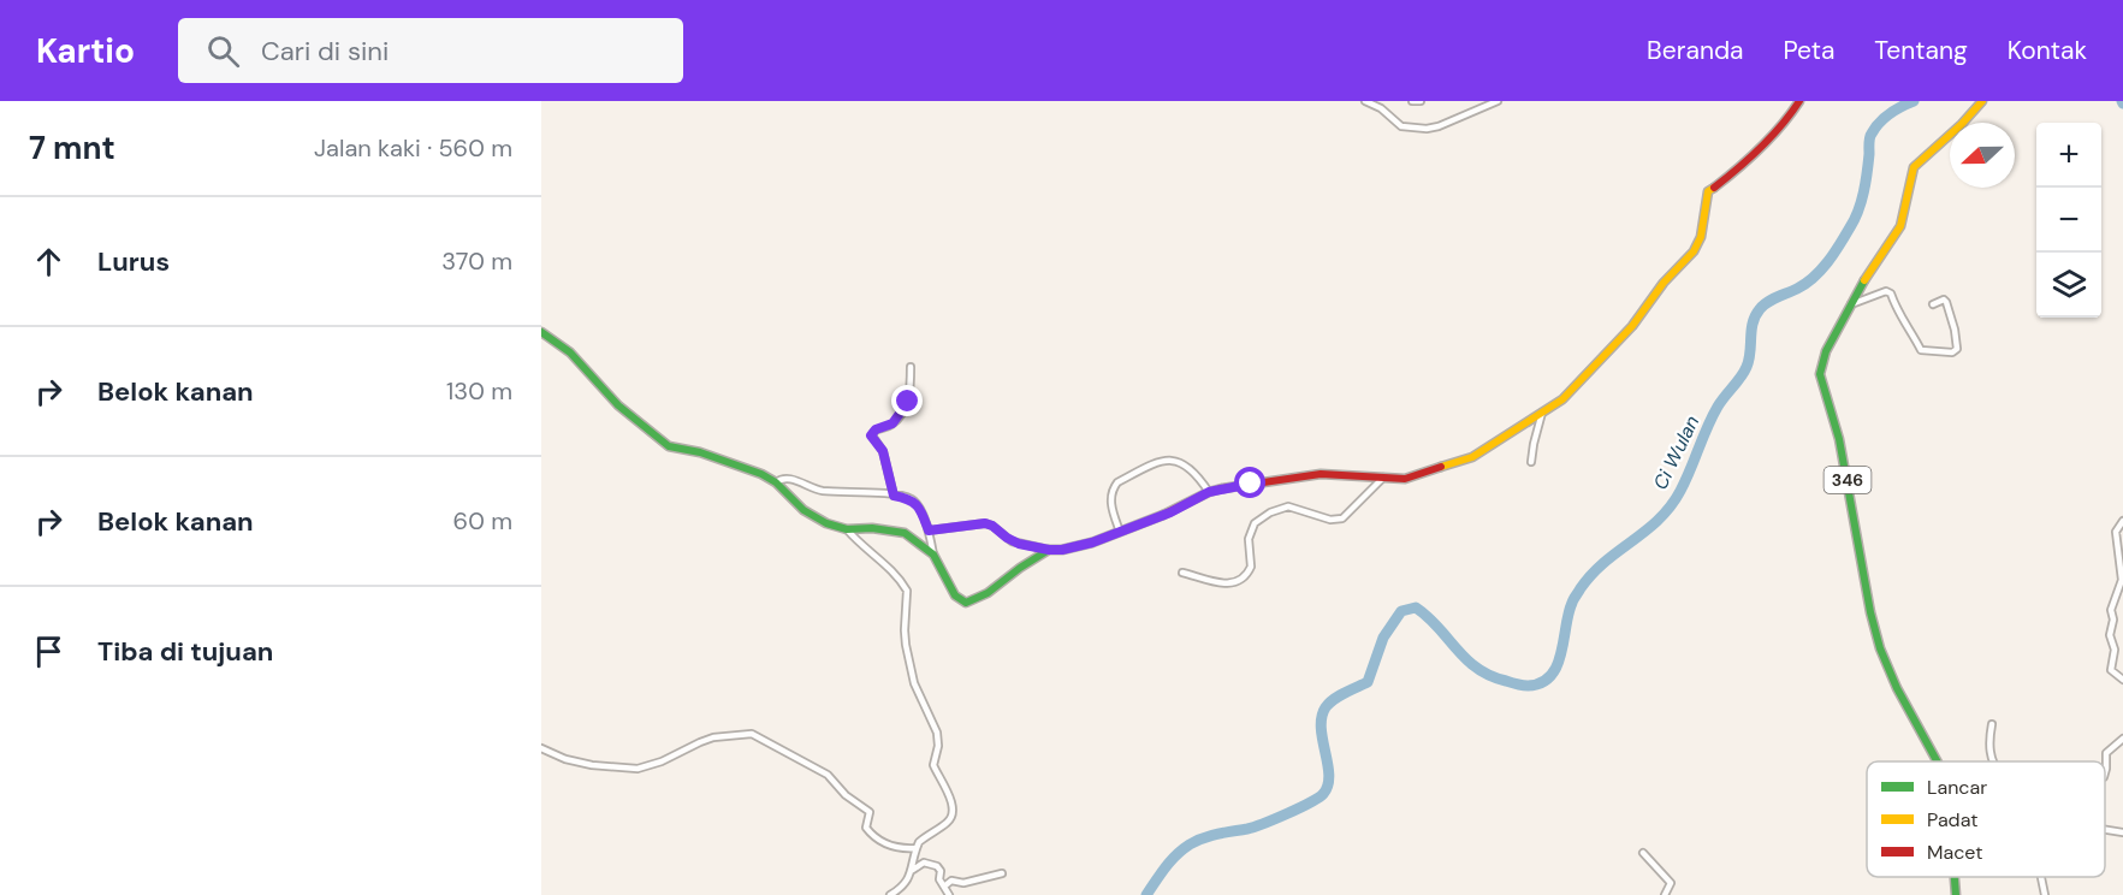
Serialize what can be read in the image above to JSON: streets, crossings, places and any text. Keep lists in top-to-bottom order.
{
  "streets": {
    "street": ["346"]
  },
  "water": ["Ci Wulan"],
  "legend": ["Lancar", "Padat", "Macet"],
  "north": "left",
  "page": {
    "header": "Kartio",
    "search": "Cari di sini",
    "nav": [
      "Beranda",
      "Peta",
      "Tentang",
      "Kontak"
    ],
    "heading": ["7 mnt", "Jalan kaki · 560 m"],
    "map_buttons": ["+", "−"],
    "list": [
      ["Lurus", "370 m"],
      ["Belok kanan", "130 m"],
      ["Belok kanan", "60 m"],
      "Tiba di tujuan"
    ]
  }
}
